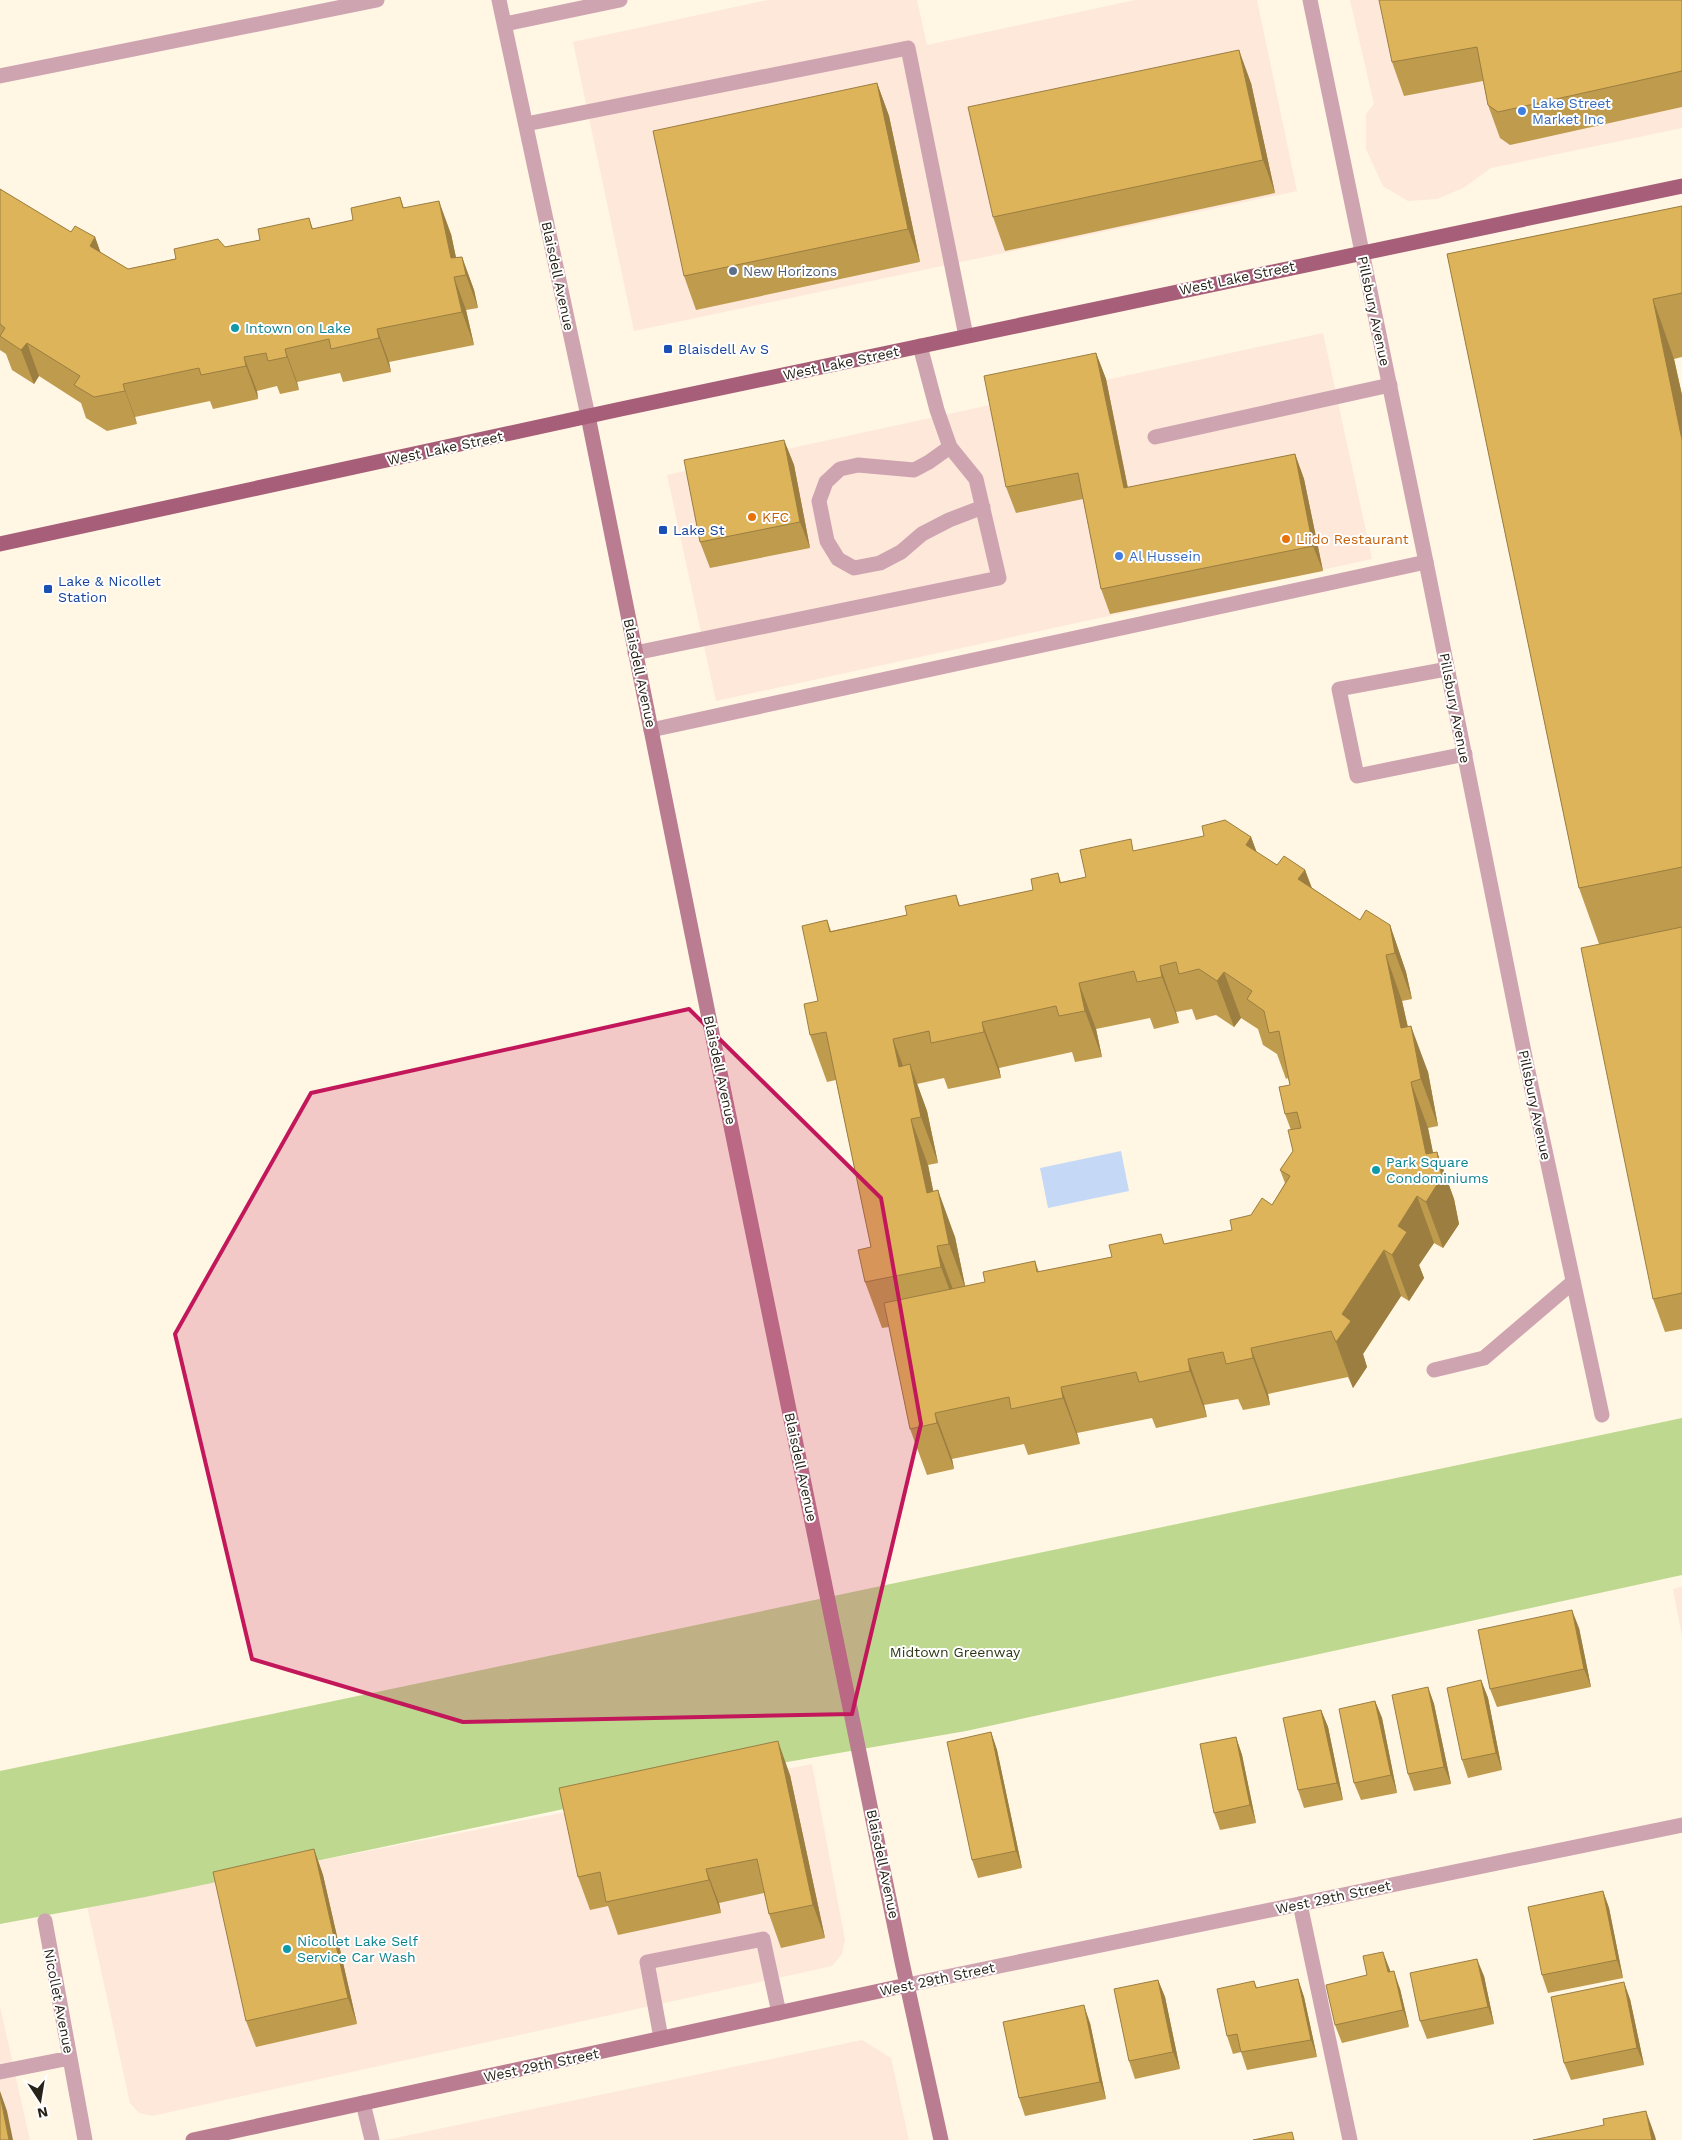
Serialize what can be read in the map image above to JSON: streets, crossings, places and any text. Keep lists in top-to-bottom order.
{
  "streets": {
    "main road": ["West Lake Street"],
    "street": [
      "Blaisdell Avenue",
      "Pillsbury Avenue",
      "West 29th Street",
      "Nicollet Avenue"
    ]
  },
  "crossings": [
    ["Blaisdell Avenue", "West Lake Street"],
    ["Blaisdell Avenue", "West 29th Street"],
    ["West Lake Street", "Pillsbury Avenue"]
  ],
  "parks": ["Midtown Greenway"],
  "places": {
    "other": [
      "Lake Street Market Inc",
      "New Horizons",
      "Intown on Lake",
      "KFC",
      "Liido Restaurant",
      "Al Hussein",
      "Park Square Condominiums",
      "Nicollet Lake Self Service Car Wash"
    ],
    "transit": ["Blaisdell Av S", "Lake St", "Lake & Nicollet Station"]
  },
  "north": "bottom"
}
